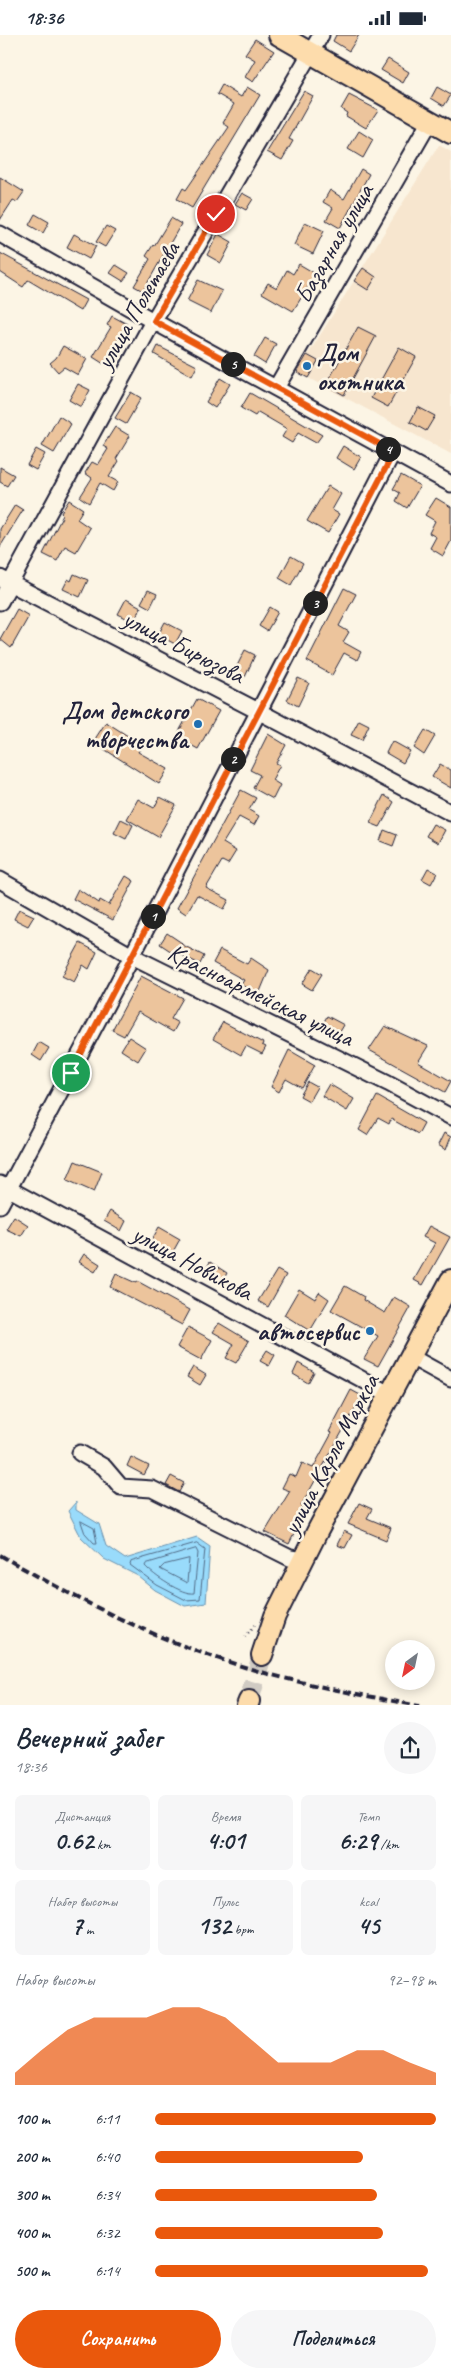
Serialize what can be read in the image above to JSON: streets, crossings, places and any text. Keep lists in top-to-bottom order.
{
  "streets": {
    "main road": ["улица Карла Маркса"],
    "street": [
      "Базарная улица",
      "улица Полетаева",
      "улица Бирюзова",
      "Красноармейская улица",
      "улица Новикова"
    ]
  },
  "crossings": [
    ["улица Полетаева", "улица Бирюзова"],
    ["улица Новикова", "улица Карла Маркса"]
  ],
  "places": ["Дом охотника", "Дом детского творчества", "автосервис"],
  "north": "bottom left",
  "page": {
    "status": "18:36",
    "pins": [
      "5",
      "4",
      "3",
      "2",
      "1"
    ],
    "heading": ["Вечерний забег", "18:36"],
    "stats": [
      ["Дистанция", "0.62 km"],
      ["Время", "4:01"],
      ["Темп", "6:29 /km"],
      ["Набор высоты", "7 m"],
      ["Пульс", "132 bpm"],
      ["kcal", "45"]
    ],
    "chart": ["Набор высоты", "92–98 m"],
    "list": [
      {
        "name": "100 m",
        "note": "6:11"
      },
      {
        "name": "200 m",
        "note": "6:40"
      },
      {
        "name": "300 m",
        "note": "6:34"
      },
      {
        "name": "400 m",
        "note": "6:32"
      },
      {
        "name": "500 m",
        "note": "6:14"
      }
    ],
    "buttons": ["Сохранить", "Поделиться"]
  }
}
